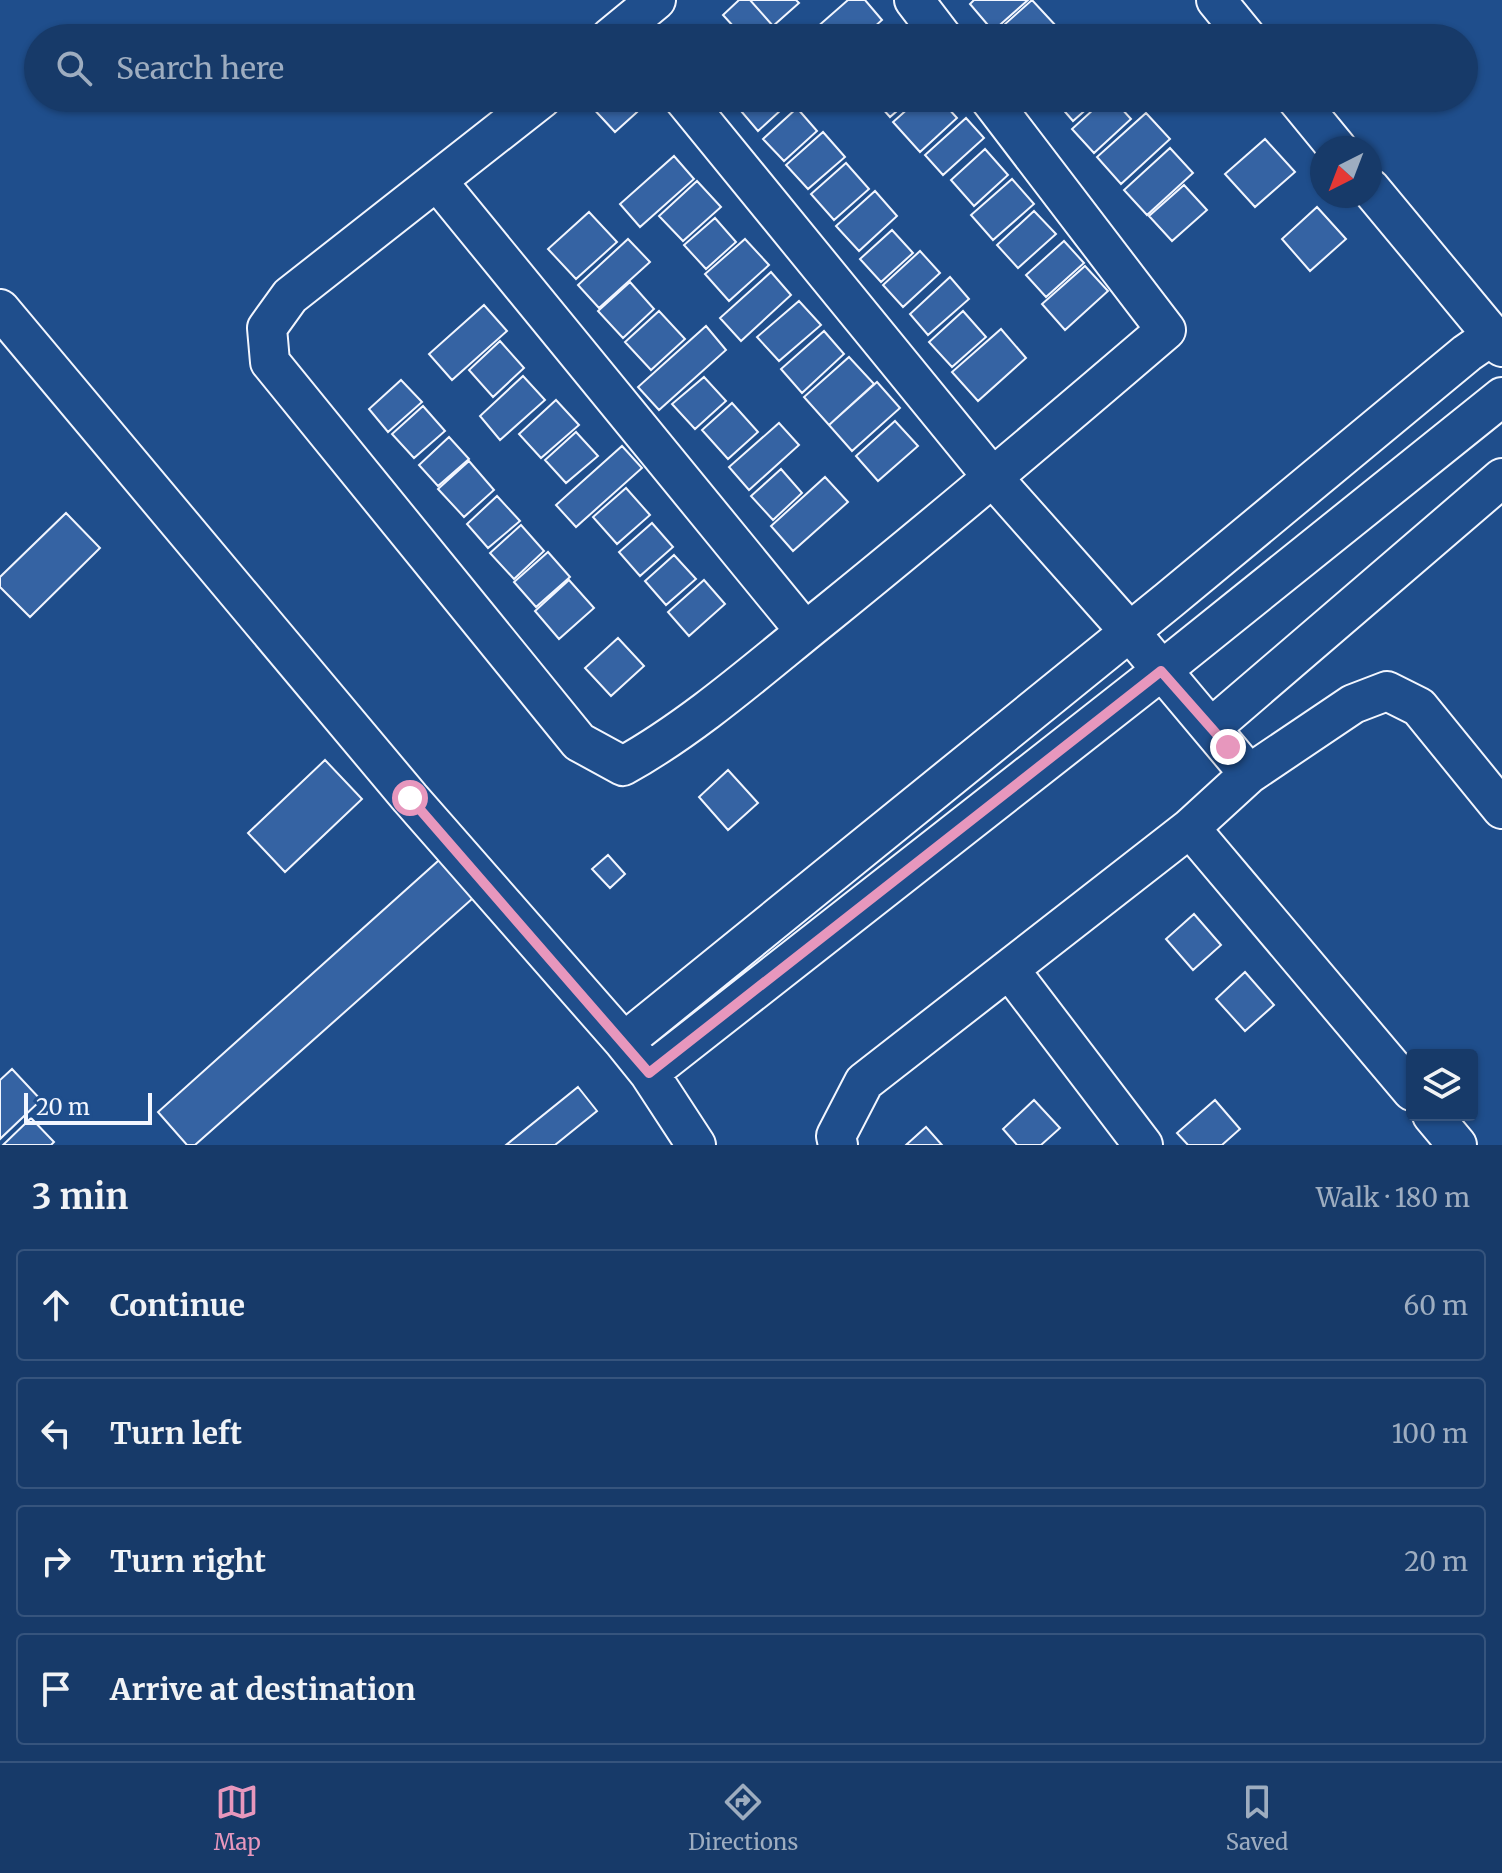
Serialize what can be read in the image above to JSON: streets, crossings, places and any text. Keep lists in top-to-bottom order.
{
  "scale_bar": "20 m",
  "north": "bottom left",
  "page": {
    "search": "Search here",
    "scale": "20 m",
    "heading": ["3 min", "Walk · 180 m"],
    "list": [
      ["Continue", "60 m"],
      ["Turn left", "100 m"],
      ["Turn right", "20 m"],
      "Arrive at destination"
    ],
    "nav": ["Map", "Directions", "Saved"]
  }
}
